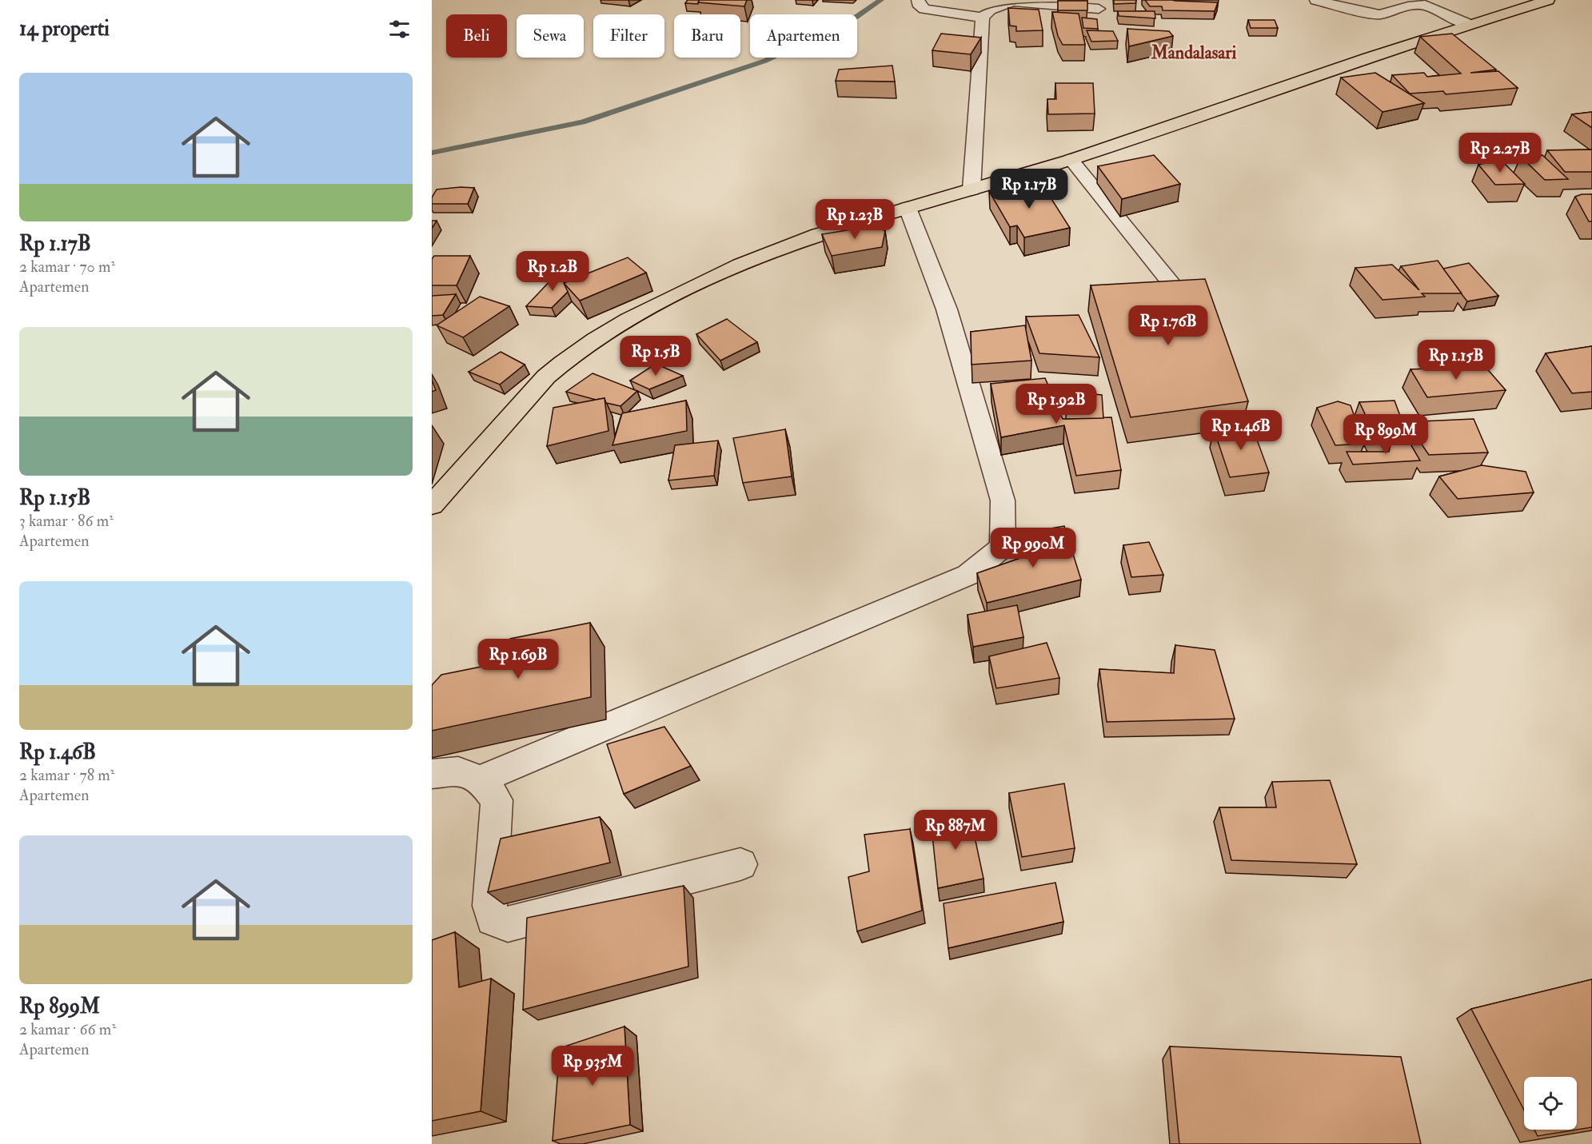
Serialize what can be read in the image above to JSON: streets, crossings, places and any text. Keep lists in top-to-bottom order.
{
  "districts": ["Mandalasari"],
  "page": {
    "heading": "14 properti",
    "chip": [
      "Beli",
      "Sewa",
      "Filter",
      "Baru",
      "Apartemen"
    ],
    "list": [
      {
        "name": "Rp 1.17B",
        "note": "2 kamar · 70 m² · Apartemen"
      },
      {
        "name": "Rp 1.15B",
        "note": "3 kamar · 86 m² · Apartemen"
      },
      {
        "name": "Rp 1.46B",
        "note": "2 kamar · 78 m² · Apartemen"
      },
      {
        "name": "Rp 899M",
        "note": "2 kamar · 66 m² · Apartemen"
      }
    ],
    "price": [
      "Rp 2.27B",
      "Rp 1.17B",
      "Rp 1.23B",
      "Rp 1.2B",
      "Rp 1.76B",
      "Rp 1.5B",
      "Rp 1.15B",
      "Rp 1.92B",
      "Rp 1.46B",
      "Rp 899M",
      "Rp 990M",
      "Rp 1.69B",
      "Rp 887M",
      "Rp 935M"
    ]
  }
}
